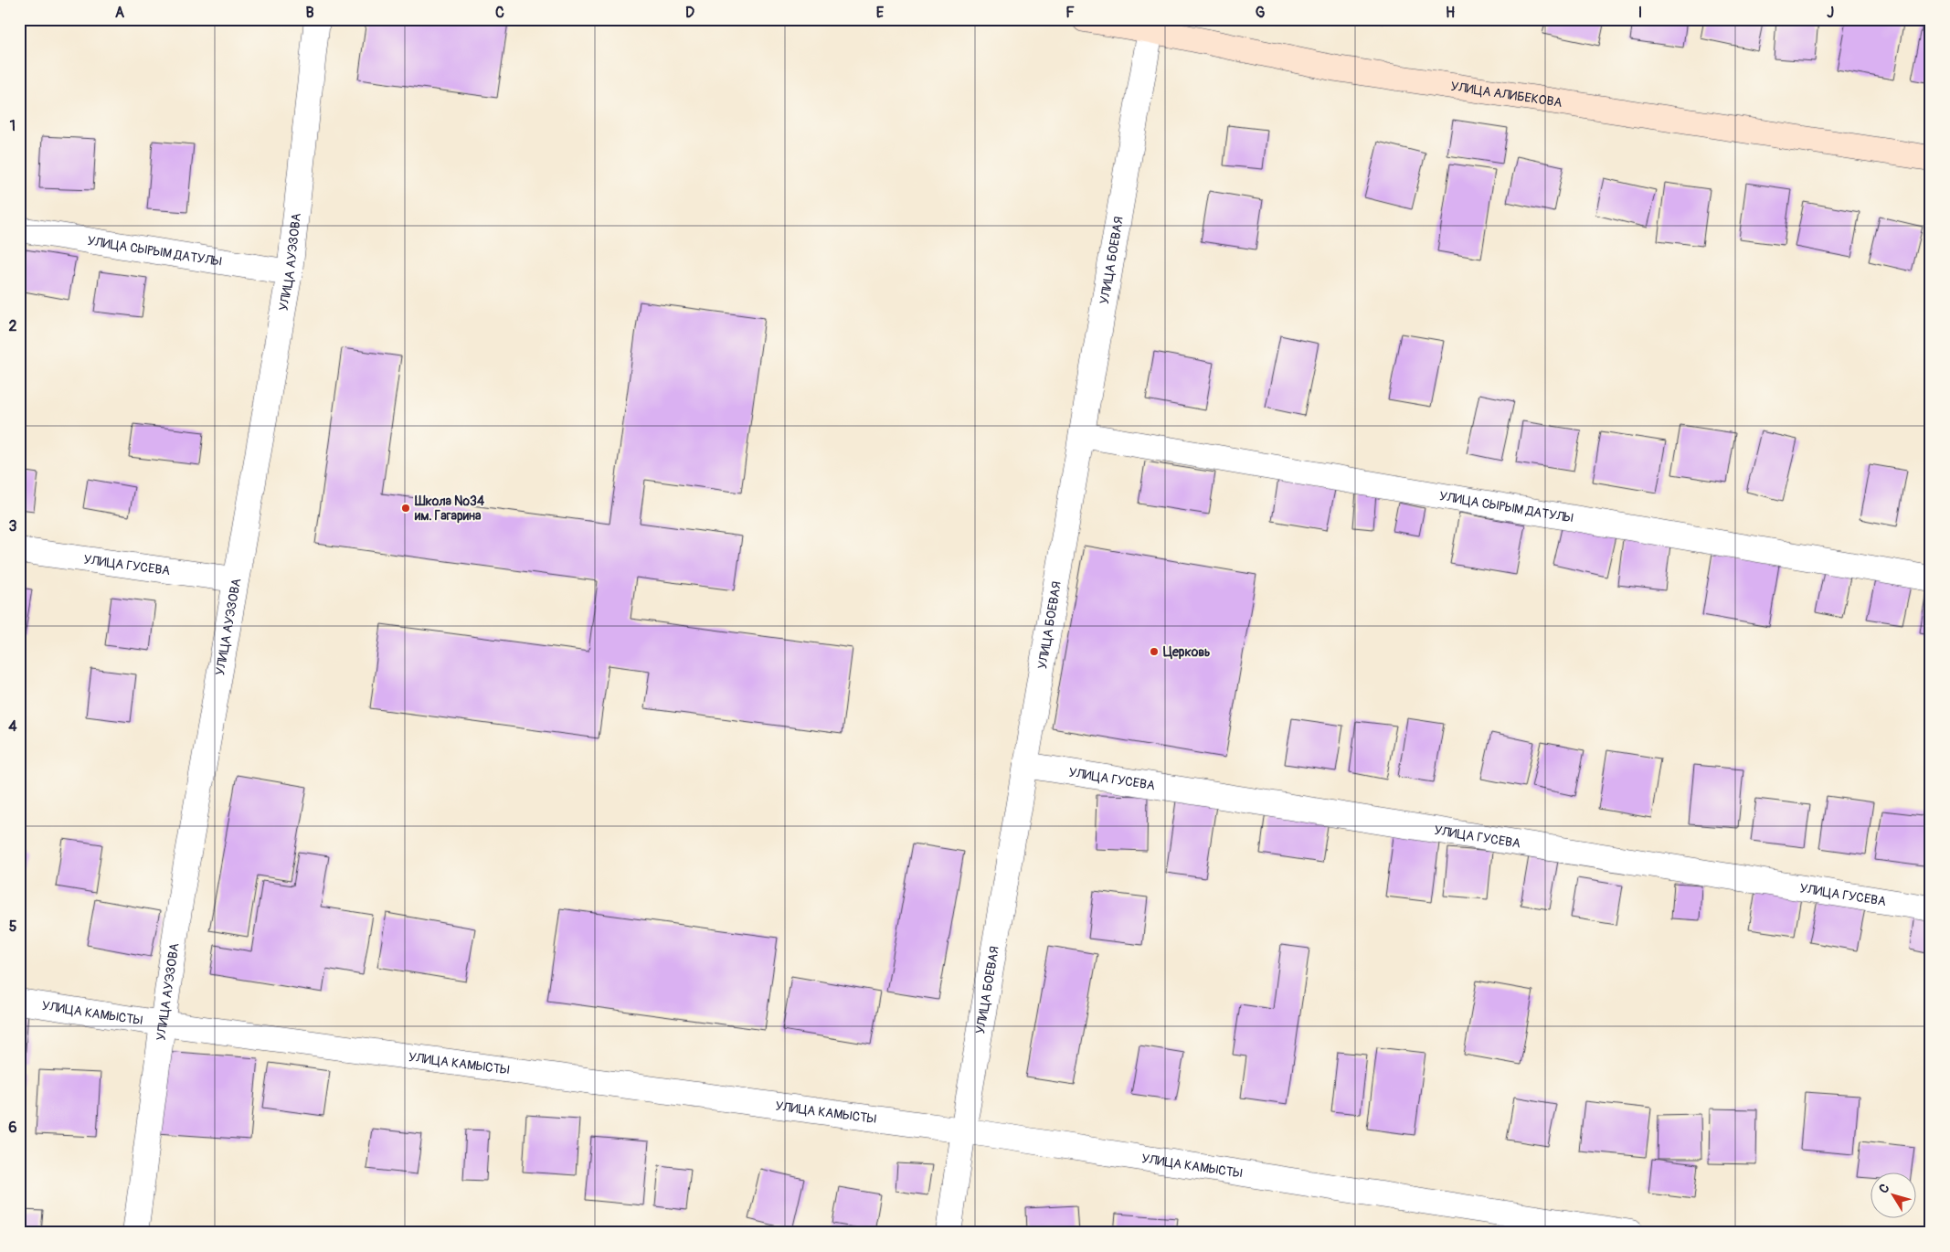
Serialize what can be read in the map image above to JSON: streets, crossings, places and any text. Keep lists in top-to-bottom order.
{
  "streets": {
    "street": [
      "УЛИЦА АЛИБЕКОВА",
      "УЛИЦА СЫРЫМ ДАТУЛЫ",
      "УЛИЦА БОЕВАЯ",
      "УЛИЦА АУЭЗОВА",
      "УЛИЦА ГУСЕВА",
      "УЛИЦА КАМЫСТЫ"
    ]
  },
  "crossings": [
    ["УЛИЦА АЛИБЕКОВА", "УЛИЦА БОЕВАЯ"],
    ["УЛИЦА СЫРЫМ ДАТУЛЫ", "УЛИЦА БОЕВАЯ"],
    ["УЛИЦА СЫРЫМ ДАТУЛЫ", "УЛИЦА АУЭЗОВА"],
    ["УЛИЦА БОЕВАЯ", "УЛИЦА ГУСЕВА"],
    ["УЛИЦА БОЕВАЯ", "УЛИЦА КАМЫСТЫ"],
    ["УЛИЦА АУЭЗОВА", "УЛИЦА ГУСЕВА"],
    ["УЛИЦА АУЭЗОВА", "УЛИЦА КАМЫСТЫ"]
  ],
  "places": ["Школа №34 им. Гагарина", "Церковь"],
  "north": "top left",
  "grid": {
    "columns": [
      "A",
      "B",
      "C",
      "D",
      "E",
      "F",
      "G",
      "H",
      "I",
      "J"
    ],
    "rows": [
      "1",
      "2",
      "3",
      "4",
      "5",
      "6"
    ]
  }
}
